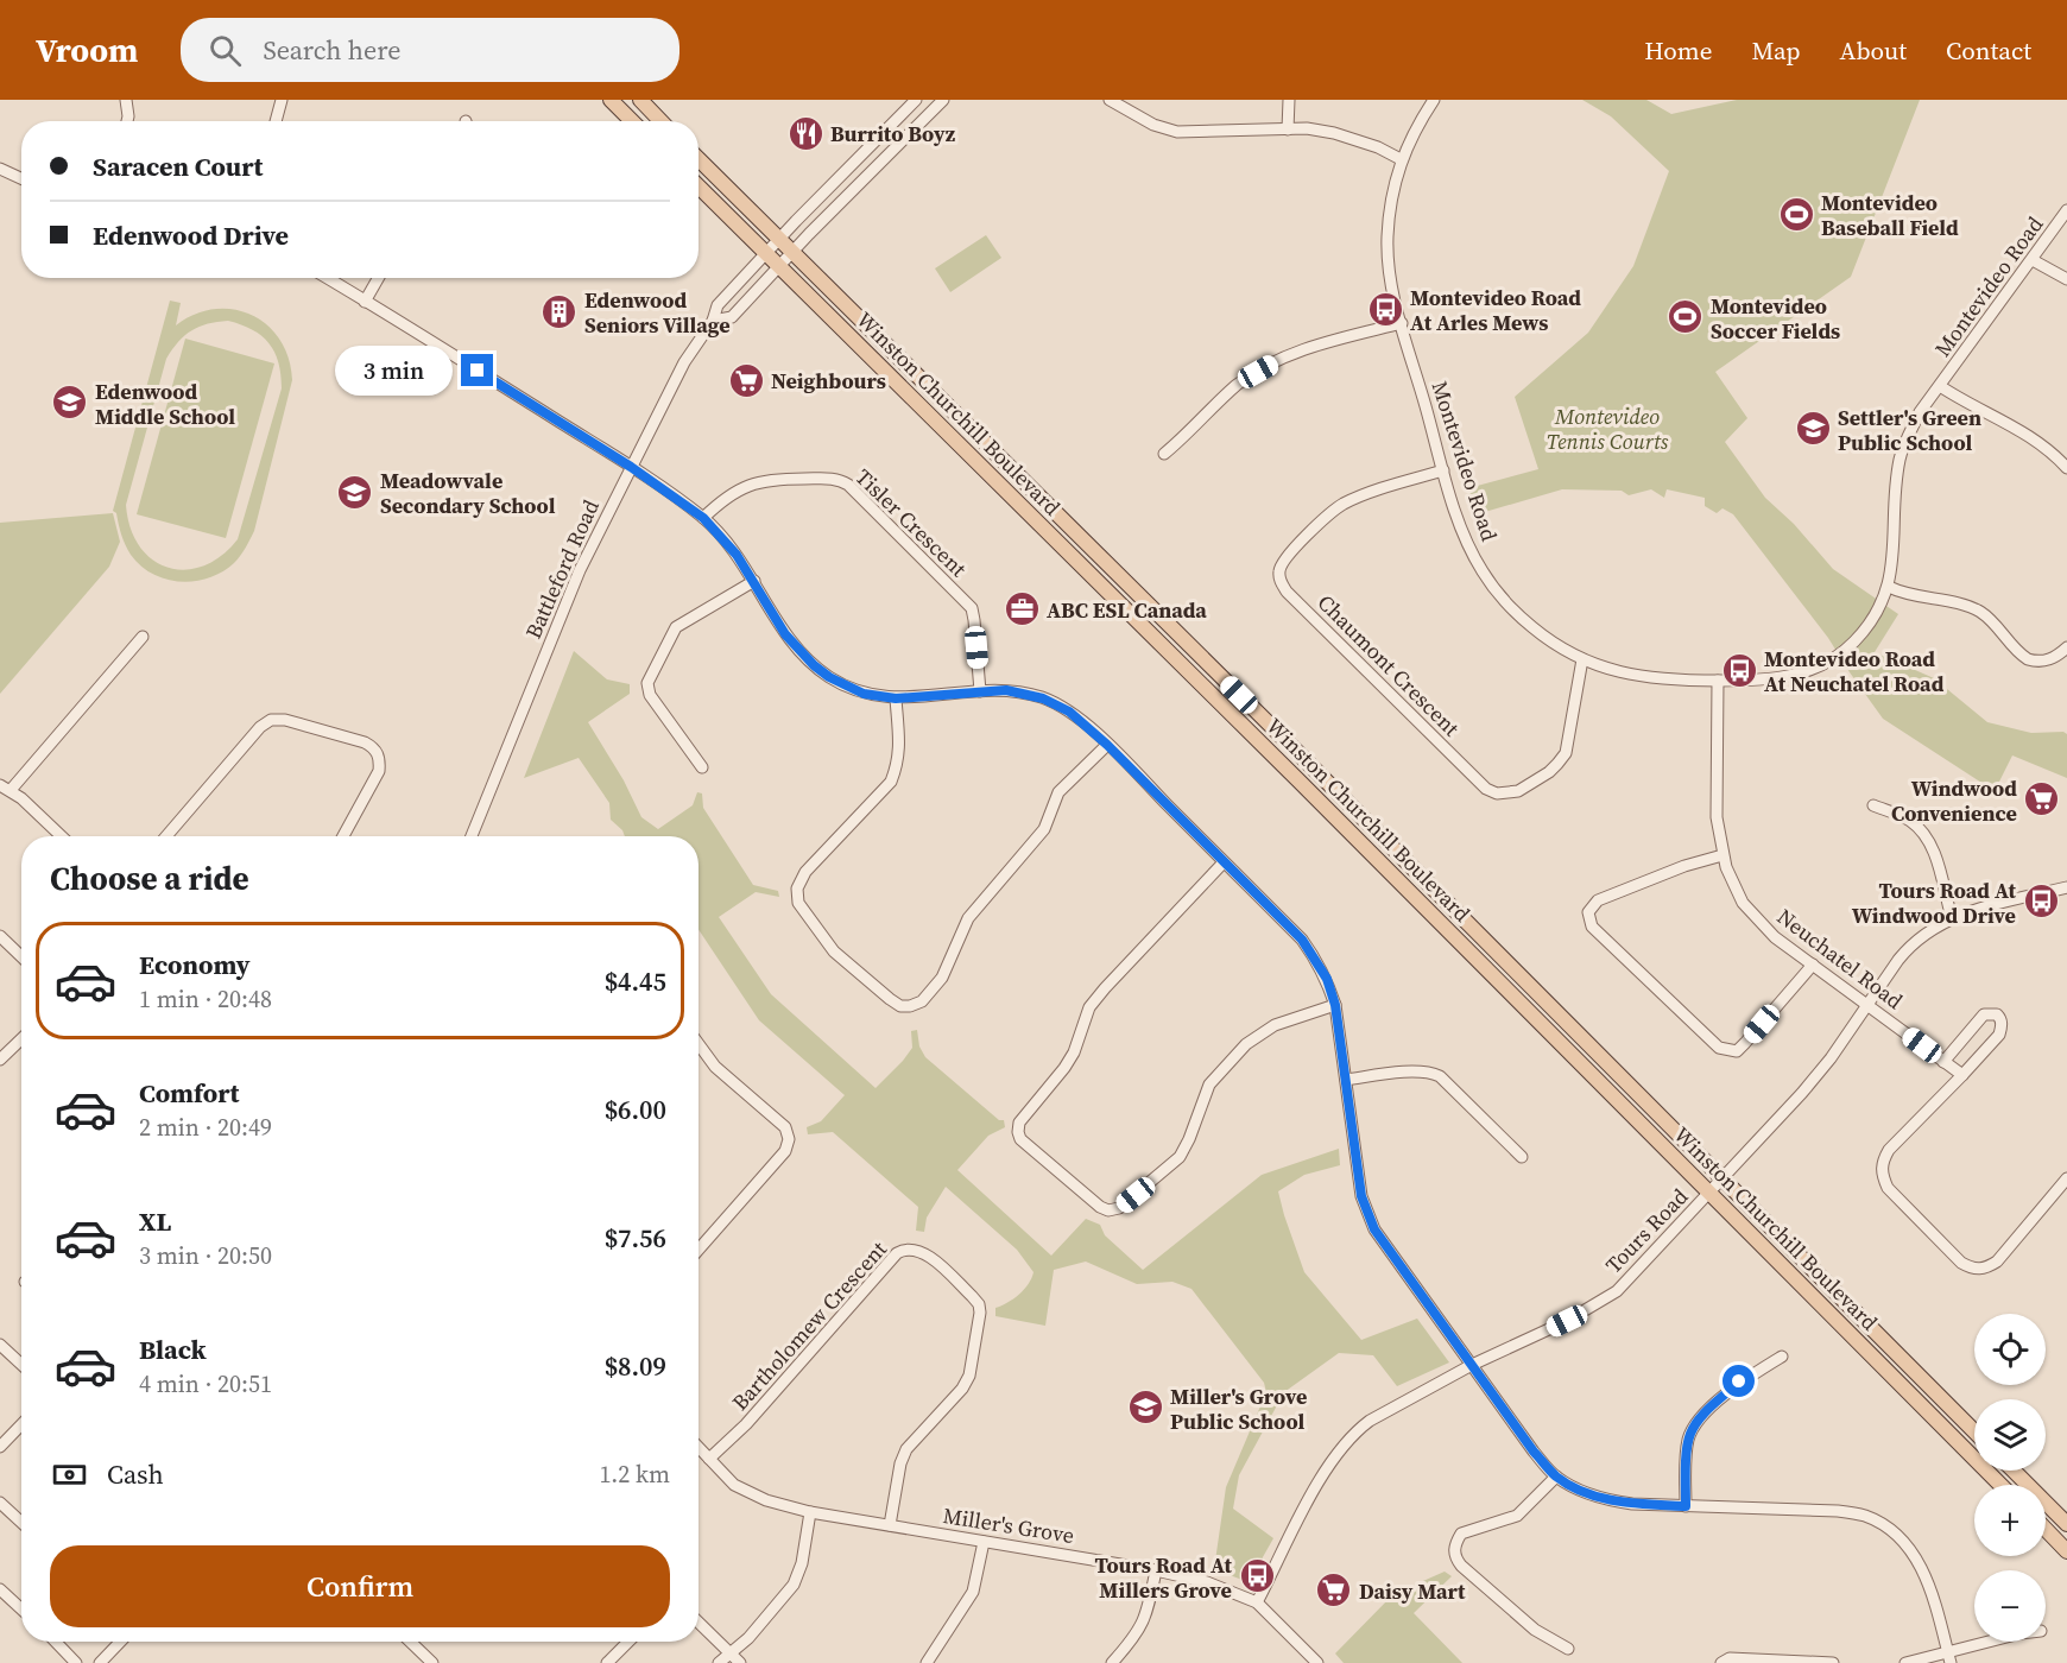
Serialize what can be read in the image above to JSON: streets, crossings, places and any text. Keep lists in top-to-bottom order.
{
  "streets": {
    "main road": ["Winston Churchill Boulevard"],
    "street": [
      "Montevideo Road",
      "Tisler Crescent",
      "Battleford Road",
      "Chaumont Crescent",
      "Neuchatel Road",
      "Tours Road",
      "Bartholomew Crescent",
      "Miller's Grove"
    ]
  },
  "crossings": [
    ["Montevideo Road", "Chaumont Crescent"],
    ["Montevideo Road", "Neuchatel Road"],
    ["Winston Churchill Boulevard", "Battleford Road"],
    ["Winston Churchill Boulevard", "Tours Road"],
    ["Neuchatel Road", "Tours Road"],
    ["Tours Road", "Miller's Grove"],
    ["Bartholomew Crescent", "Miller's Grove"]
  ],
  "parks": ["Montevideo Tennis Courts"],
  "places": {
    "restaurant": ["Burrito Boyz"],
    "sports": ["Montevideo Baseball Field", "Montevideo Soccer Fields"],
    "bus stop": [
      "Montevideo Road At Arles Mews",
      "Montevideo Road At Neuchatel Road",
      "Tours Road At Windwood Drive",
      "Tours Road At Millers Grove"
    ],
    "building": ["Edenwood Seniors Village"],
    "supermarket": ["Neighbours", "Windwood Convenience", "Daisy Mart"],
    "school or university": [
      "Edenwood Middle School",
      "Settler's Green Public School",
      "Meadowvale Secondary School",
      "Miller's Grove Public School"
    ],
    "office": ["ABC ESL Canada"]
  },
  "page": {
    "header": "Vroom",
    "search": "Search here",
    "nav": [
      "Home",
      "Map",
      "About",
      "Contact"
    ],
    "banner": ["Saracen Court", "Edenwood Drive"],
    "bubble": "3 min",
    "heading": "Choose a ride",
    "list": [
      {
        "name": "Economy",
        "note": "1 min · 20:48",
        "value": "$4.45"
      },
      {
        "name": "Comfort",
        "note": "2 min · 20:49",
        "value": "$6.00"
      },
      {
        "name": "XL",
        "note": "3 min · 20:50",
        "value": "$7.56"
      },
      {
        "name": "Black",
        "note": "4 min · 20:51",
        "value": "$8.09"
      }
    ],
    "map_buttons": ["+", "−"],
    "pay": ["Cash", "1.2 km"],
    "buttons": "Confirm"
  }
}
